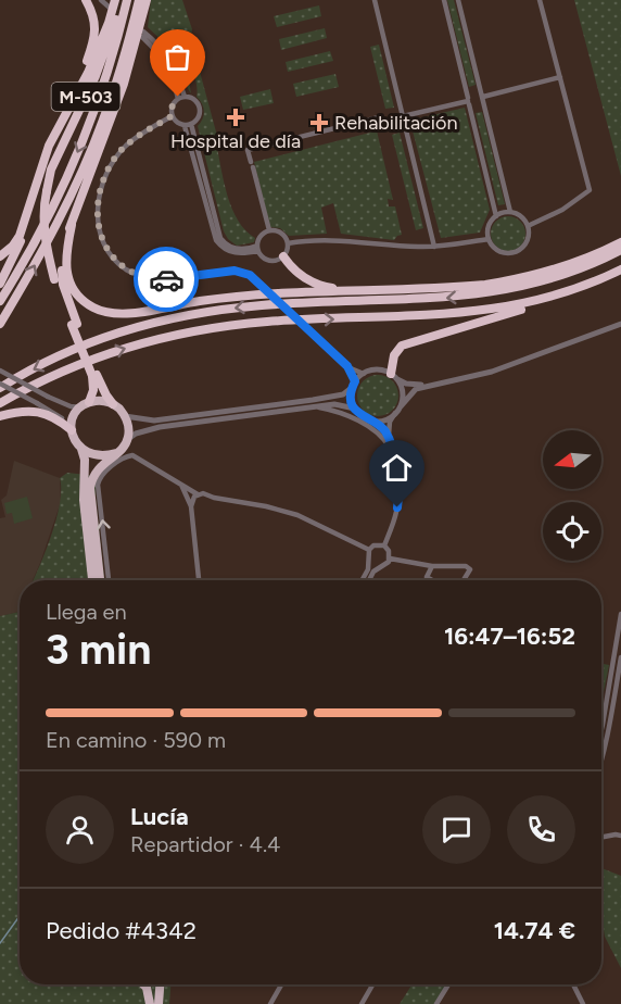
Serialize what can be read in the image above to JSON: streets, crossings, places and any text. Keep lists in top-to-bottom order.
{
  "streets": {
    "highway": ["M-503"]
  },
  "places": {
    "health": ["Hospital de día", "Rehabilitación"]
  },
  "north": "left",
  "page": {
    "heading": ["3 min", "Llega en", "16:47–16:52"],
    "panel": [
      "Lucía",
      "Repartidor · 4.4",
      "Pedido #4342",
      "14.74 €"
    ],
    "bar": "En camino · 590 m"
  }
}
